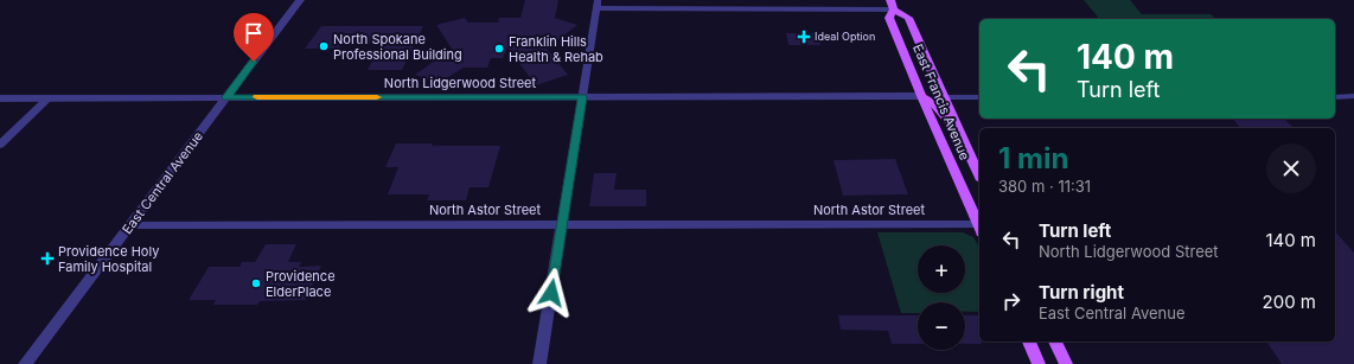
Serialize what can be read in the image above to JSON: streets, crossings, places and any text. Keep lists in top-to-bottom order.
{
  "streets": {
    "main road": ["East Francis Avenue"],
    "street": ["North Lidgerwood Street", "East Central Avenue", "North Astor Street"]
  },
  "crossings": [
    ["North Lidgerwood Street", "East Francis Avenue"],
    ["North Lidgerwood Street", "East Central Avenue"],
    ["East Central Avenue", "North Astor Street"]
  ],
  "places": {
    "health": ["Ideal Option", "Providence Holy Family Hospital"],
    "other": ["North Spokane Professional Building", "Franklin Hills Health & Rehab", "Providence ElderPlace"]
  },
  "page": {
    "turn": ["140 m", "Turn left"],
    "heading": ["1 min", "380 m · 11:31"],
    "list": [
      {
        "name": "Turn left",
        "note": "North Lidgerwood Street",
        "value": "140 m"
      },
      {
        "name": "Turn right",
        "note": "East Central Avenue",
        "value": "200 m"
      }
    ],
    "map_buttons": ["+", "−"]
  }
}
